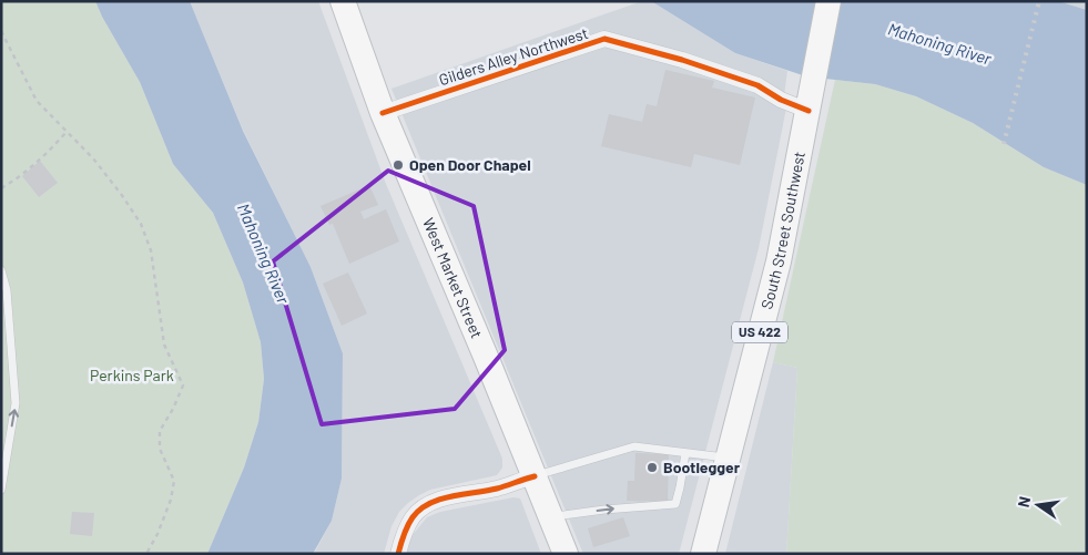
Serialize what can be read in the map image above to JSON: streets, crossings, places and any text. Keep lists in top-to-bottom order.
{
  "streets": {
    "main road": ["South Street Southwest", "West Market Street", "US 422"],
    "street": ["Gilders Alley Northwest"]
  },
  "crossings": [
    ["Gilders Alley Northwest", "South Street Southwest"],
    ["Gilders Alley Northwest", "West Market Street"]
  ],
  "water": ["Mahoning River"],
  "parks": ["Perkins Park"],
  "places": ["Open Door Chapel", "Bootlegger"],
  "north": "left"
}
